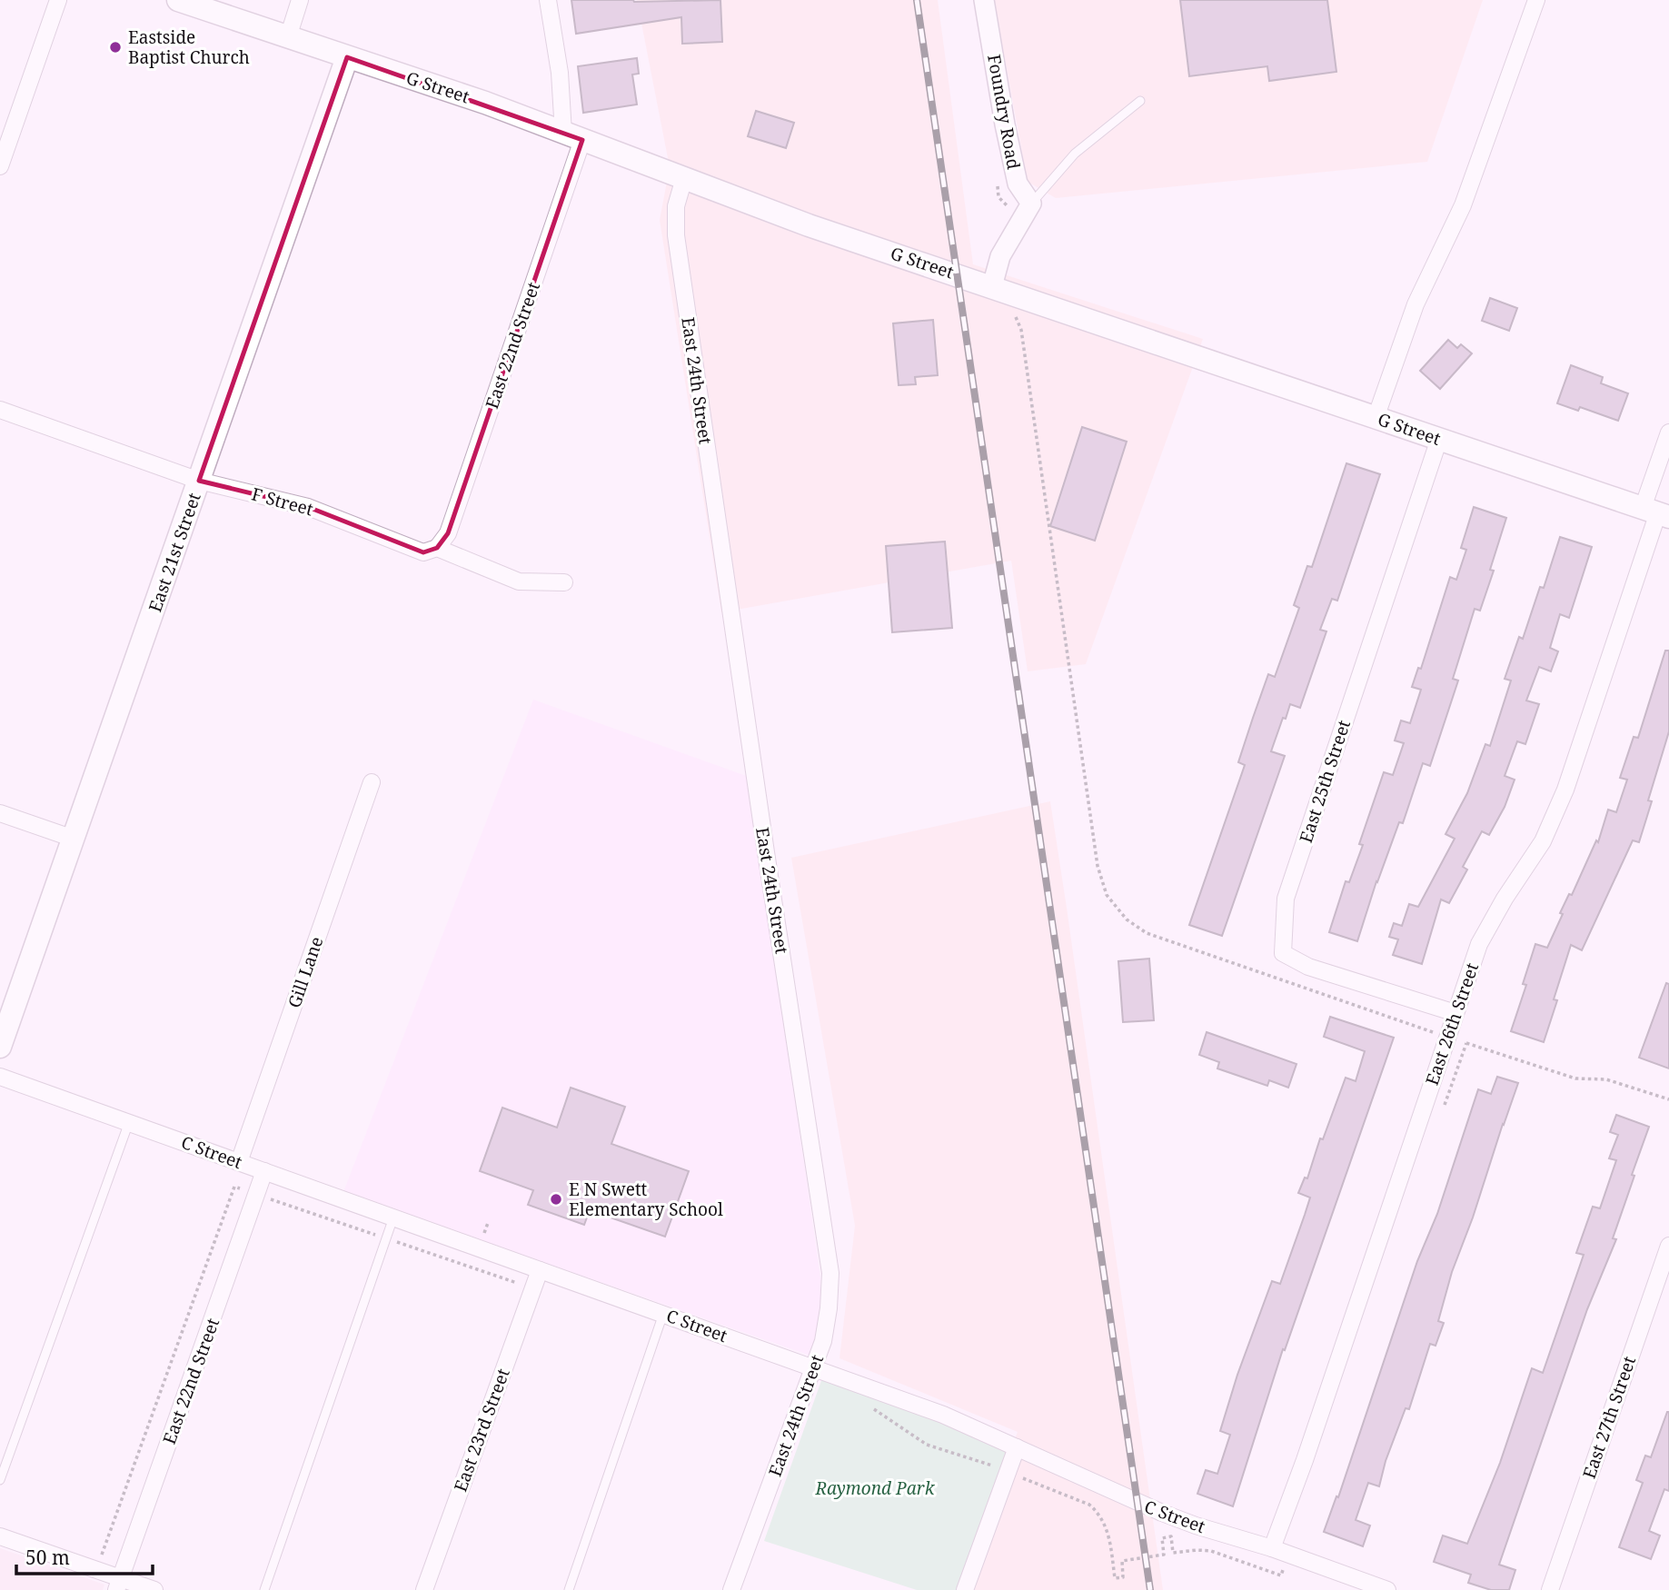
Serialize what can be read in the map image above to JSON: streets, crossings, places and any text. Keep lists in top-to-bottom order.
{
  "streets": {
    "main road": ["G Street", "East 21st Street"],
    "street": [
      "Foundry Road",
      "East 22nd Street",
      "East 24th Street",
      "F Street",
      "East 25th Street",
      "Gill Lane",
      "East 26th Street",
      "C Street",
      "East 27th Street",
      "East 23rd Street"
    ]
  },
  "crossings": [
    ["G Street", "East 22nd Street"],
    ["G Street", "East 24th Street"],
    ["G Street", "East 21st Street"],
    ["G Street", "East 25th Street"],
    ["G Street", "East 26th Street"],
    ["East 22nd Street", "F Street"],
    ["East 22nd Street", "C Street"],
    ["East 24th Street", "C Street"],
    ["F Street", "East 21st Street"],
    ["East 25th Street", "East 26th Street"],
    ["Gill Lane", "C Street"],
    ["East 26th Street", "C Street"],
    ["C Street", "East 23rd Street"]
  ],
  "parks": ["Raymond Park"],
  "places": ["Eastside Baptist Church", "E N Swett Elementary School"],
  "scale_bar": "50 m"
}
